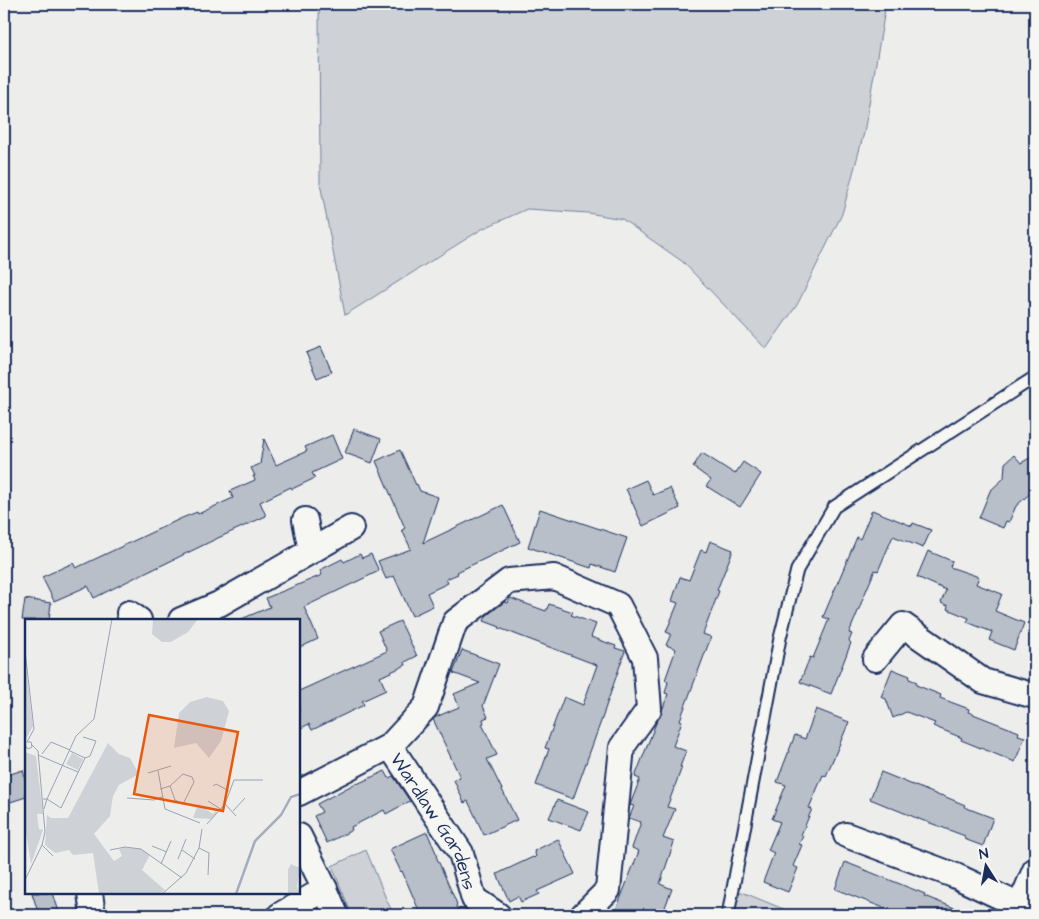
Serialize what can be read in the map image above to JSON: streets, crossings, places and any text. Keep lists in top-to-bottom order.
{
  "streets": {
    "street": ["Wardlaw Gardens"]
  },
  "north": "top"
}
